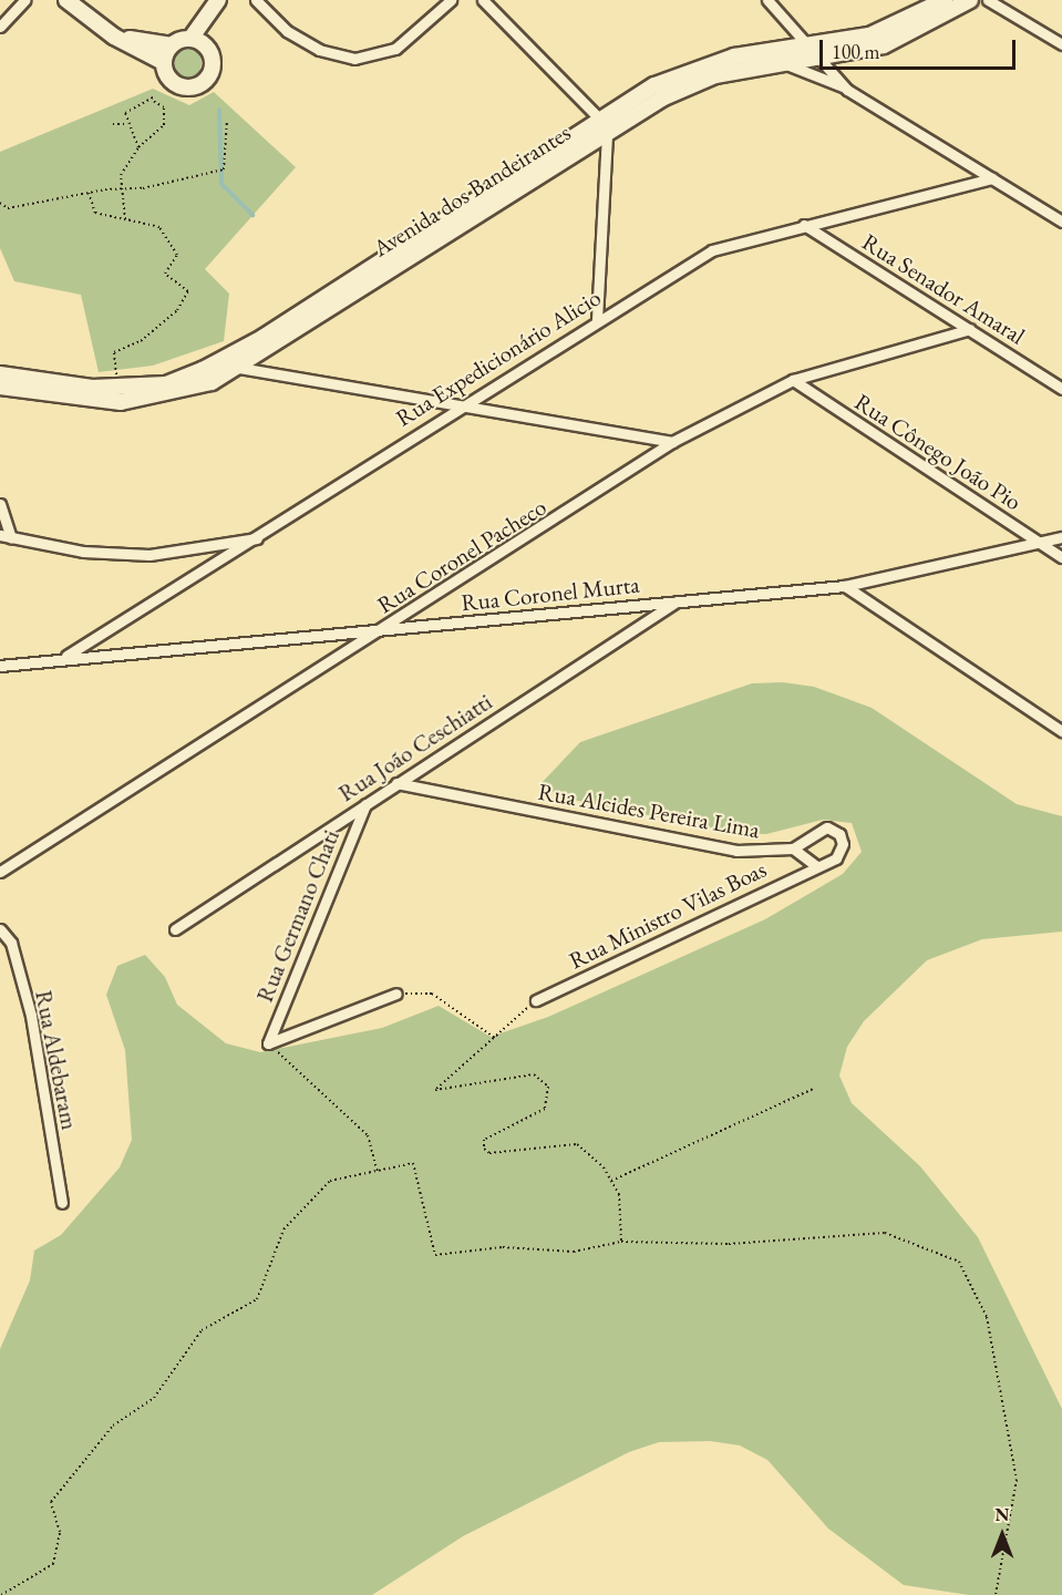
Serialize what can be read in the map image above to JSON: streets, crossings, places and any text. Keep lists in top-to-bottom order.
{
  "streets": {
    "street": [
      "Avenida dos Bandeirantes",
      "Rua Senador Amaral",
      "Rua Expedicionário Alicio",
      "Rua Cônego João Pio",
      "Rua Coronel Pacheco",
      "Rua Coronel Murta",
      "Rua João Ceschiatti",
      "Rua Alcides Pereira Lima",
      "Rua Ministro Vilas Boas",
      "Rua Germano Chati",
      "Rua Aldebaram"
    ]
  },
  "crossings": [
    ["Rua Senador Amaral", "Rua Expedicionário Alicio"],
    ["Rua Senador Amaral", "Rua Coronel Pacheco"],
    ["Rua Expedicionário Alicio", "Rua Coronel Murta"],
    ["Rua Cônego João Pio", "Rua Coronel Pacheco"],
    ["Rua Cônego João Pio", "Rua Coronel Murta"],
    ["Rua Coronel Pacheco", "Rua Coronel Murta"],
    ["Rua Coronel Murta", "Rua João Ceschiatti"],
    ["Rua João Ceschiatti", "Rua Alcides Pereira Lima"],
    ["Rua João Ceschiatti", "Rua Germano Chati"],
    ["Rua Alcides Pereira Lima", "Rua Ministro Vilas Boas"]
  ],
  "scale_bar": "100 m",
  "north": "top"
}
